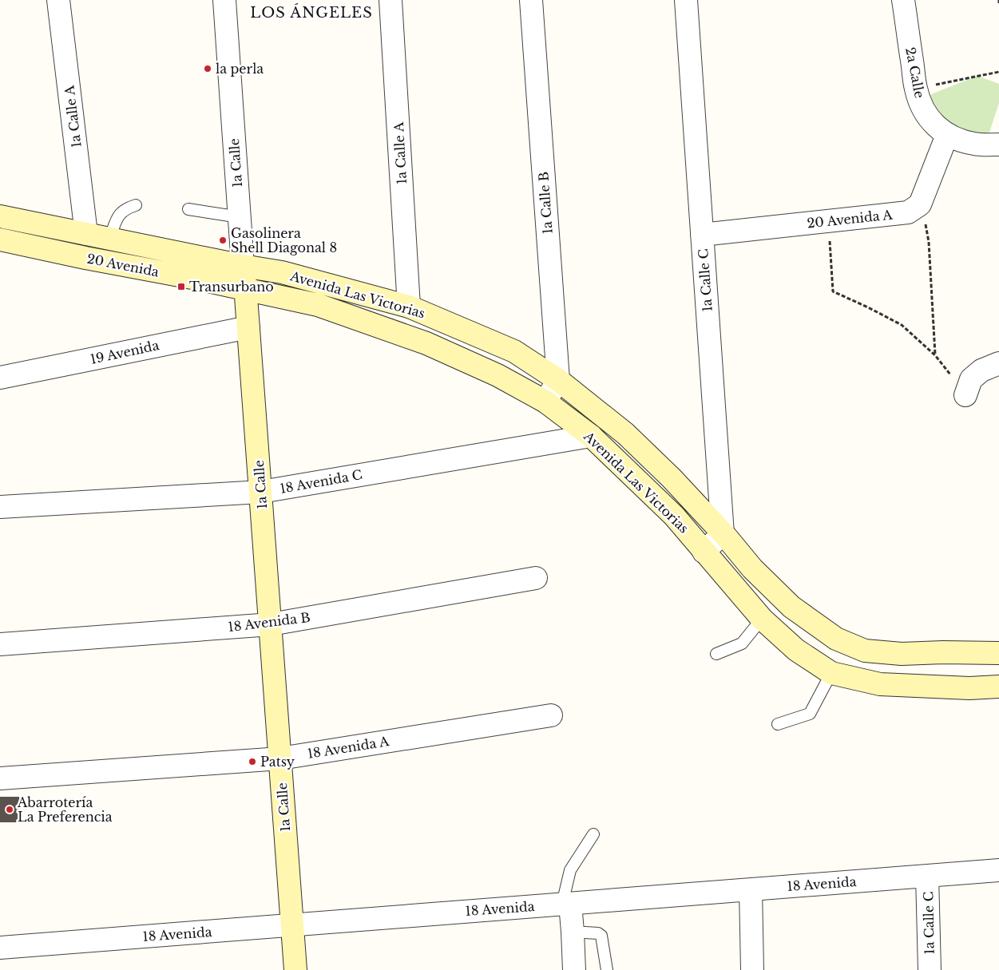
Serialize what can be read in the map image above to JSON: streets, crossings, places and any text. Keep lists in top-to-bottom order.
{
  "streets": {
    "street": [
      "2a Calle",
      "1a Calle A",
      "1a Calle",
      "1a Calle B",
      "20 Avenida A",
      "20 Avenida",
      "1a Calle C",
      "Avenida Las Victorias",
      "19 Avenida",
      "18 Avenida C",
      "18 Avenida B",
      "18 Avenida A",
      "18 Avenida"
    ]
  },
  "crossings": [
    ["1a Calle A", "20 Avenida"],
    ["1a Calle A", "Avenida Las Victorias"],
    ["1a Calle", "20 Avenida"],
    ["1a Calle", "Avenida Las Victorias"],
    ["1a Calle", "19 Avenida"],
    ["1a Calle", "18 Avenida C"],
    ["1a Calle", "18 Avenida B"],
    ["1a Calle", "18 Avenida A"],
    ["1a Calle", "18 Avenida"],
    ["1a Calle B", "Avenida Las Victorias"],
    ["20 Avenida A", "1a Calle C"],
    ["20 Avenida", "Avenida Las Victorias"],
    ["1a Calle C", "Avenida Las Victorias"],
    ["1a Calle C", "18 Avenida"],
    ["Avenida Las Victorias", "18 Avenida C"]
  ],
  "districts": ["LOS ÁNGELES"],
  "places": {
    "other": [
      "la perla",
      "Gasolinera Shell Diagonal 8",
      "Patsy",
      "Abarrotería La Preferencia"
    ],
    "transit": ["Transurbano"]
  }
}
